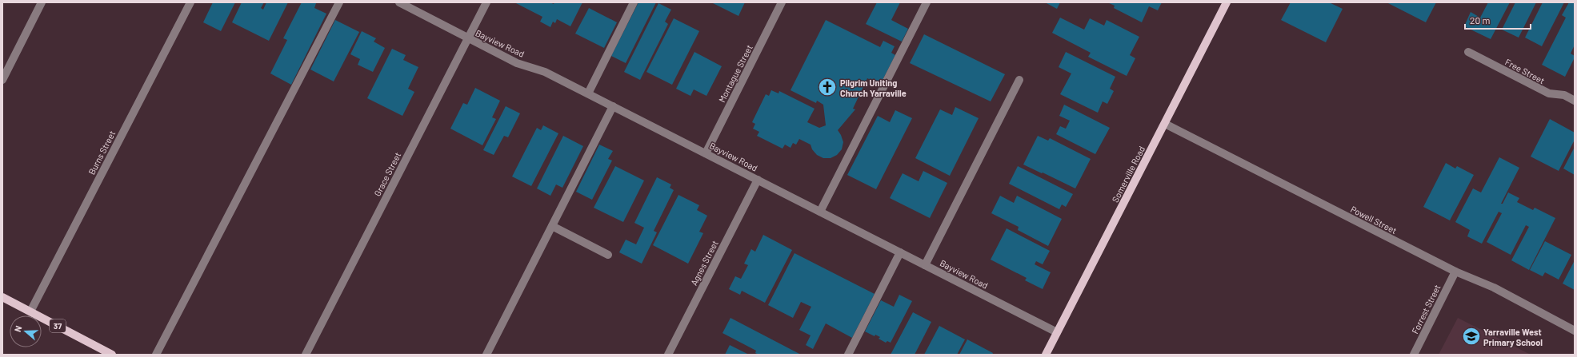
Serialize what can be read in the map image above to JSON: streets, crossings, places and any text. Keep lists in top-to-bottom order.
{
  "streets": {
    "main road": ["Somerville Road", "37"],
    "street": [
      "Bayview Road",
      "Free Street",
      "Montague Street",
      "Burns Street",
      "Grace Street",
      "Powell Street",
      "Agnes Street",
      "Forrest Street"
    ]
  },
  "crossings": [
    ["Bayview Road", "Montague Street"],
    ["Bayview Road", "Grace Street"],
    ["Bayview Road", "Somerville Road"],
    ["Bayview Road", "Agnes Street"],
    ["Burns Street", "37"],
    ["Somerville Road", "Powell Street"],
    ["Powell Street", "Forrest Street"]
  ],
  "places": {
    "church": ["Pilgrim Uniting Church Yarraville"],
    "school or university": ["Yarraville West Primary School"]
  },
  "scale_bar": "20 m",
  "north": "left"
}
